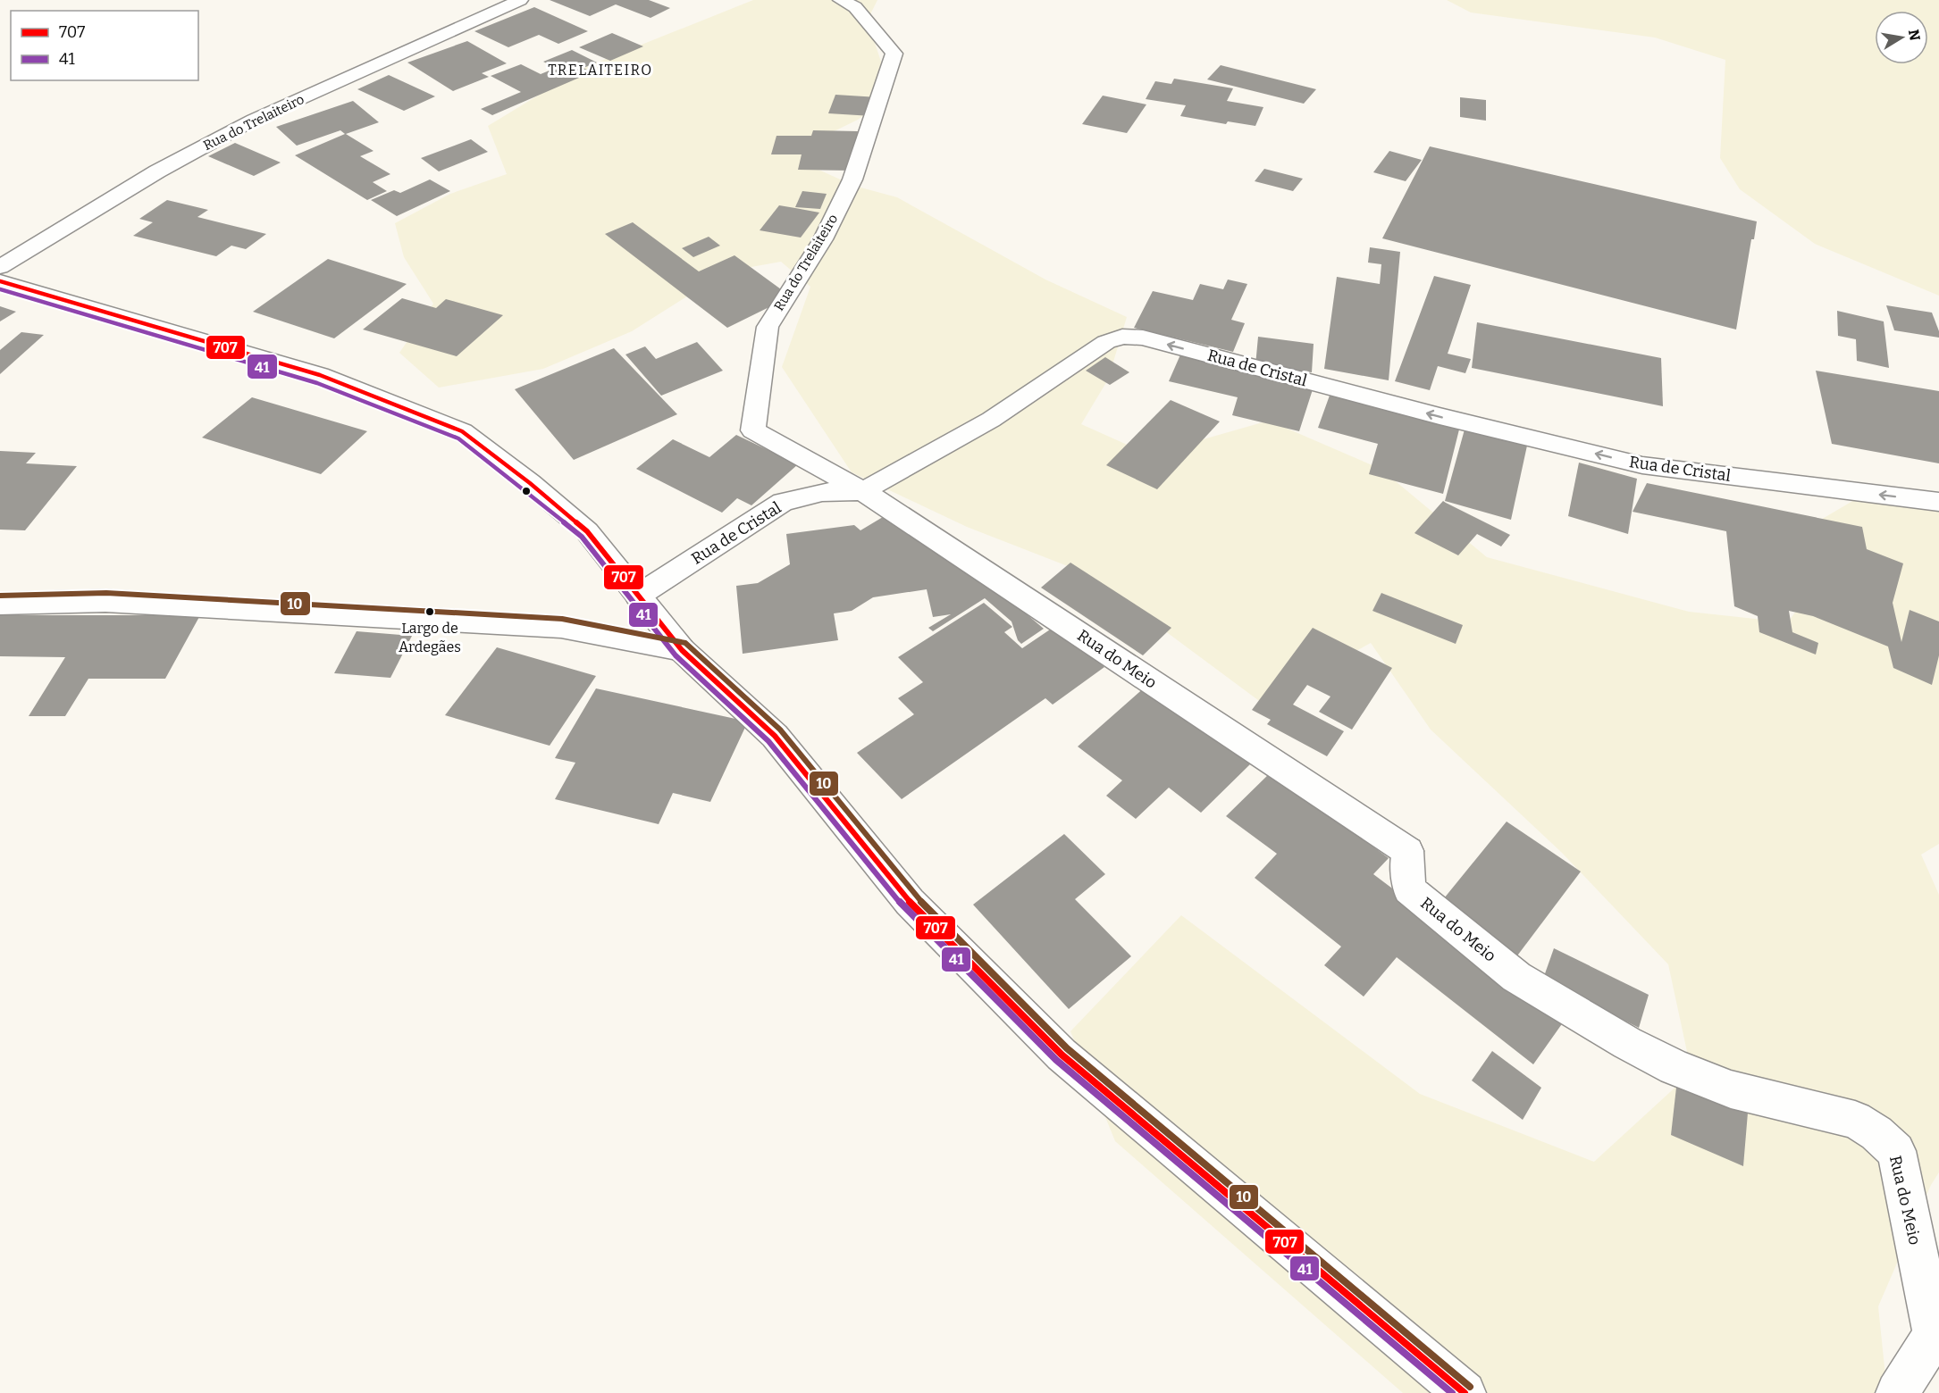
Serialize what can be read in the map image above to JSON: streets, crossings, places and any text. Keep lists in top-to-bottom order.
{
  "streets": {
    "street": ["Rua do Trelaiteiro", "Rua de Cristal", "Rua do Meio"]
  },
  "crossings": [
    ["Rua do Trelaiteiro", "Rua de Cristal"],
    ["Rua do Trelaiteiro", "Rua do Meio"],
    ["Rua de Cristal", "Rua do Meio"]
  ],
  "one_way": ["Rua de Cristal"],
  "districts": ["TRELAITEIRO"],
  "places": ["Largo de Ardegães"],
  "lines": ["transit line 707", "transit line 41", "transit line 10"],
  "legend": ["707", "41"],
  "north": "right"
}
